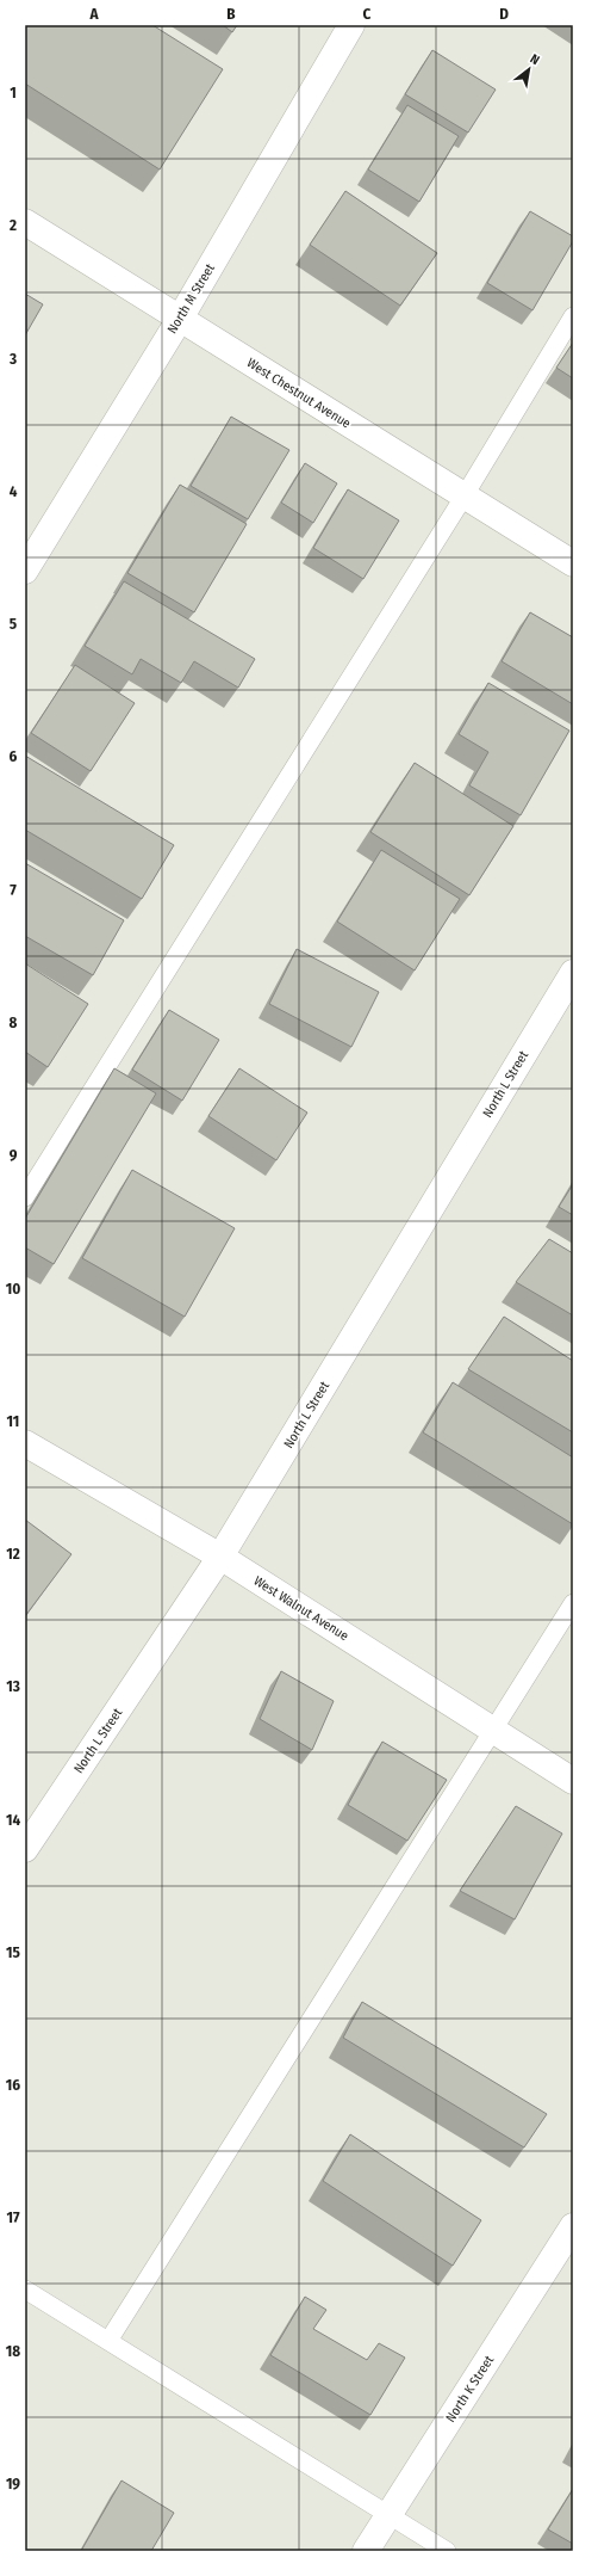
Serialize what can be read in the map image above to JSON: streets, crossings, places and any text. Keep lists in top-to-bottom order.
{
  "streets": {
    "street": [
      "North M Street",
      "West Chestnut Avenue",
      "North L Street",
      "West Walnut Avenue",
      "North K Street"
    ]
  },
  "crossings": [
    ["North M Street", "West Chestnut Avenue"],
    ["North L Street", "West Walnut Avenue"]
  ],
  "north": "top right",
  "grid": {
    "columns": [
      "A",
      "B",
      "C",
      "D"
    ],
    "rows": [
      "1",
      "2",
      "3",
      "4",
      "5",
      "6",
      "7",
      "8",
      "9",
      "10",
      "11",
      "12",
      "13",
      "14",
      "15",
      "16",
      "17",
      "18",
      "19"
    ]
  }
}
